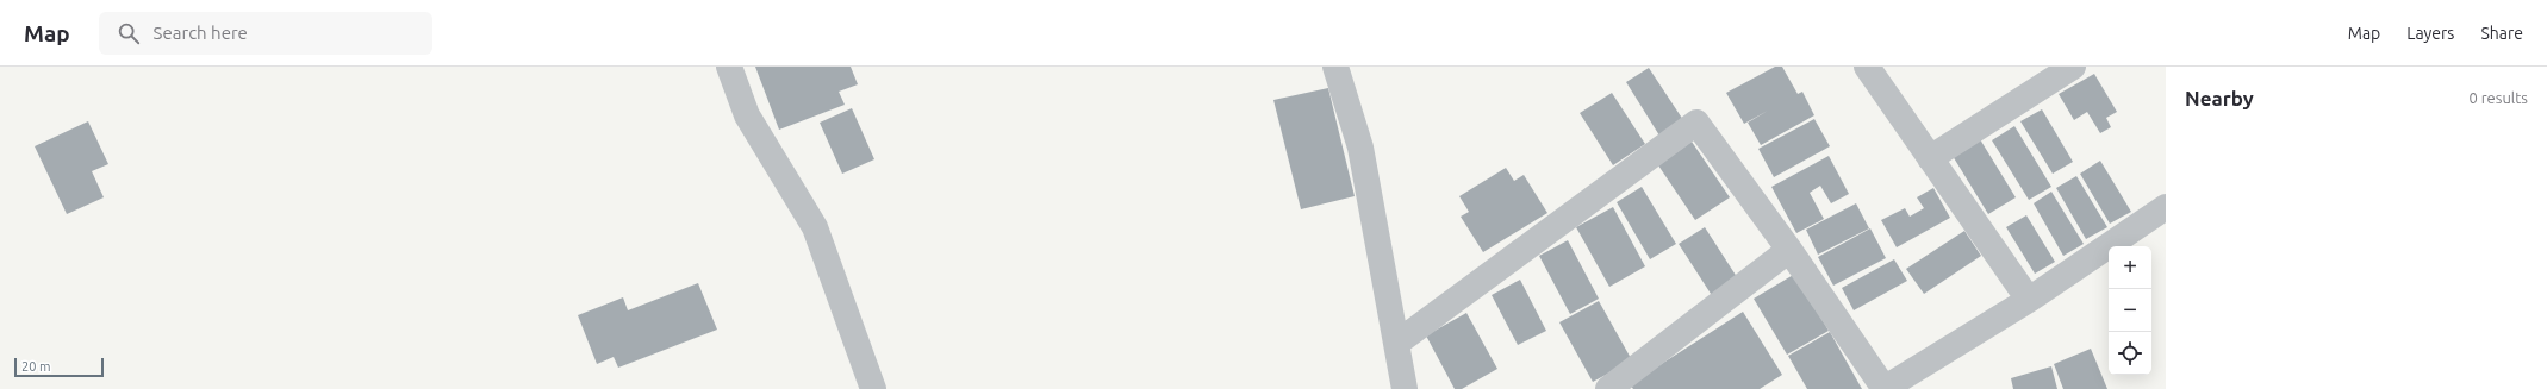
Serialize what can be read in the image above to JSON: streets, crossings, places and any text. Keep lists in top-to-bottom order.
{
  "scale_bar": "20 m",
  "page": {
    "header": "Map",
    "search": "Search here",
    "nav": ["Map", "Layers", "Share"],
    "heading": ["Nearby", "0 results"],
    "map_buttons": ["+", "−"],
    "scale": "20 m"
  }
}
